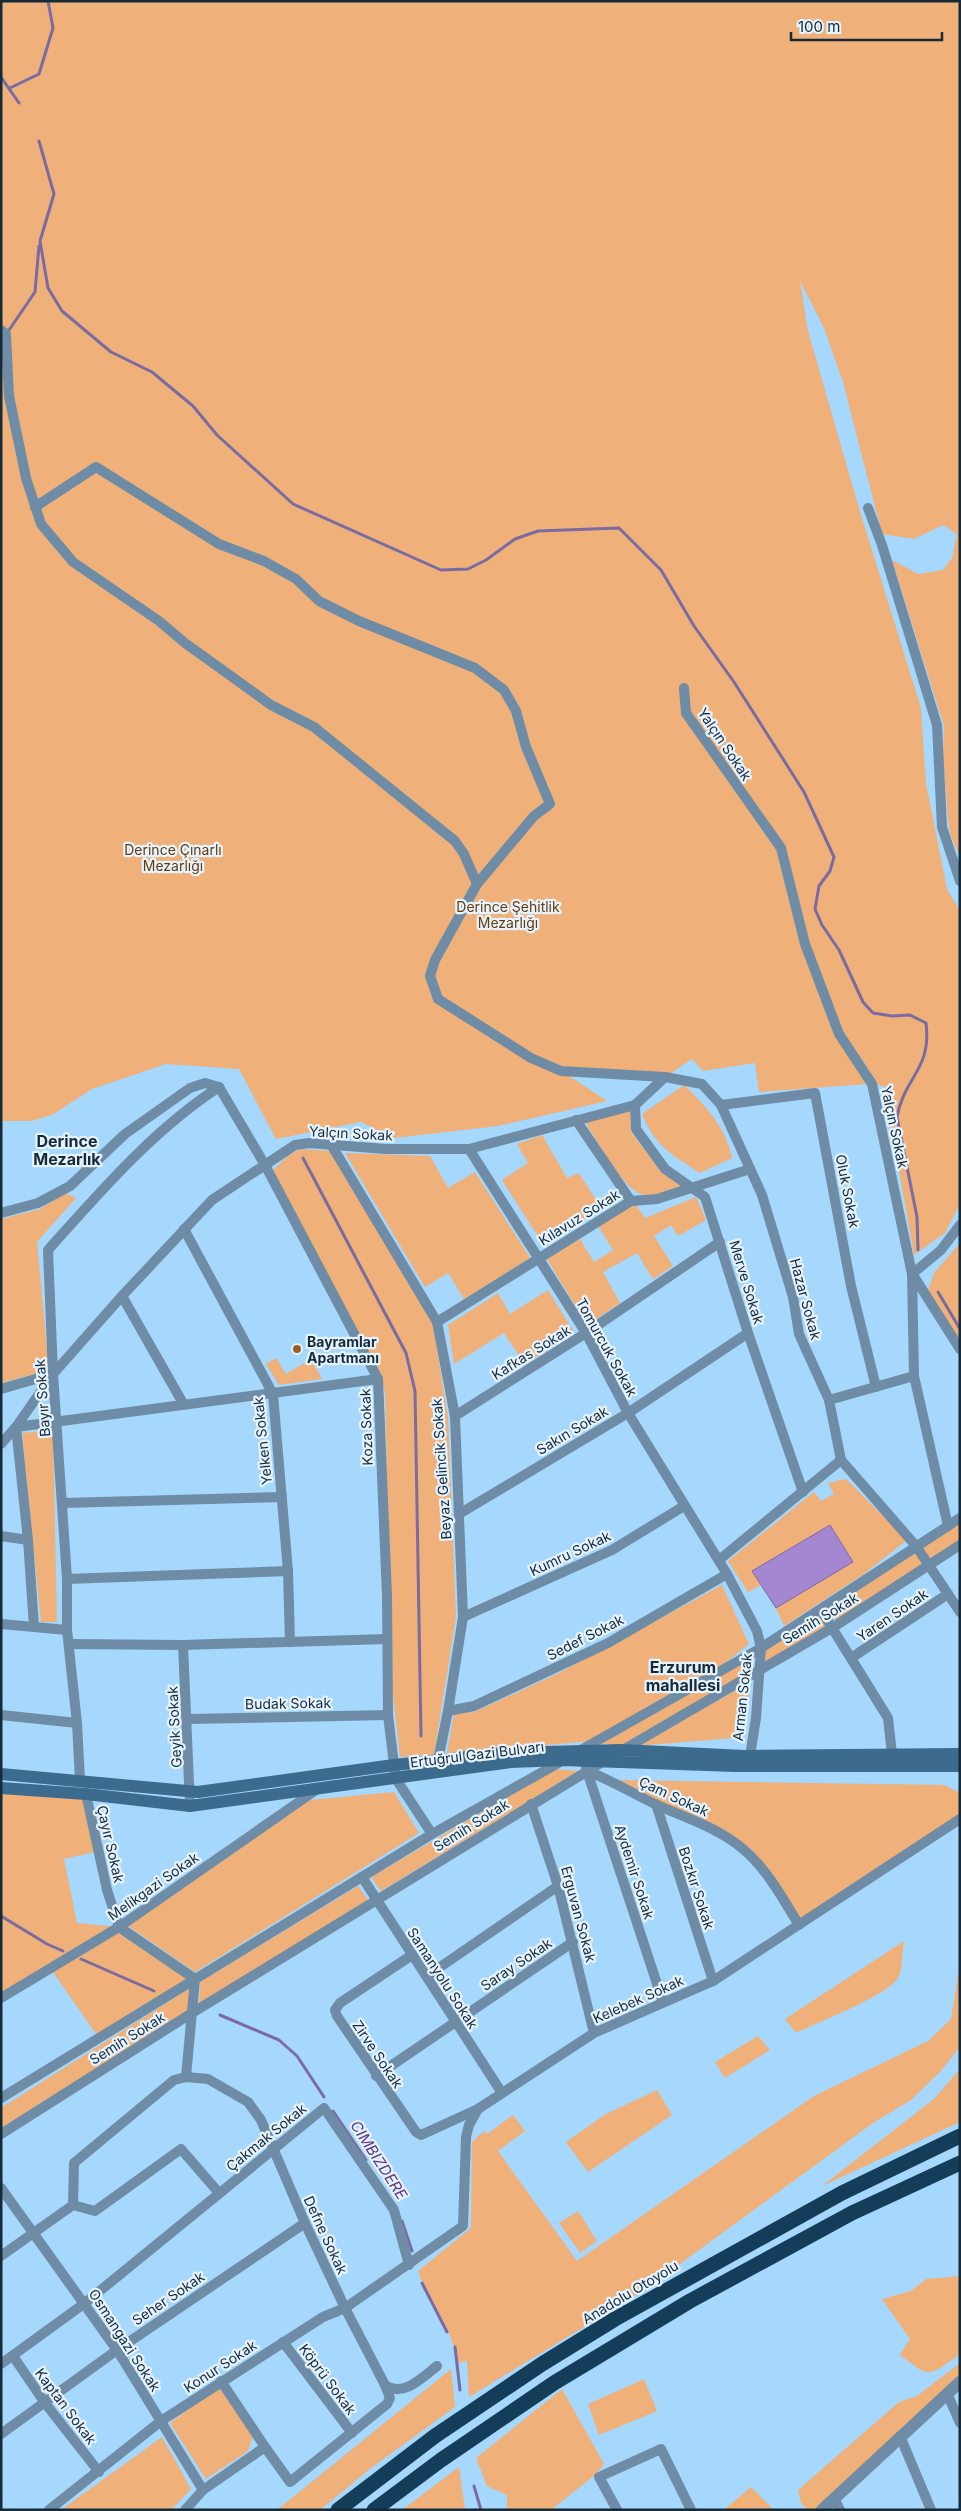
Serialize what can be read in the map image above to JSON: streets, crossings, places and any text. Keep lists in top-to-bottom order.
{
  "streets": {
    "highway": ["Anadolu Otoyolu"],
    "main road": ["Ertuğrul Gazi Bulvarı"],
    "street": [
      "Yalçın Sokak",
      "Oluk Sokak",
      "Kılavuz Sokak",
      "Merve Sokak",
      "Hazar Sokak",
      "Tomurcuk Sokak",
      "Kafkas Sokak",
      "Bayır Sokak",
      "Koza Sokak",
      "Sakın Sokak",
      "Yelken Sokak",
      "Beyaz Gelincik Sokak",
      "Kumru Sokak",
      "Yaren Sokak",
      "Semih Sokak",
      "Sedef Sokak",
      "Arman Sokak",
      "Budak Sokak",
      "Geyik Sokak",
      "Çam Sokak",
      "Çayır Sokak",
      "Aydemir Sokak",
      "Melikgazi Sokak",
      "Bozkır Sokak",
      "Erguvan Sokak",
      "Saray Sokak",
      "Samanyolu Sokak",
      "Kelebek Sokak",
      "Zirve Sokak",
      "Çakmak Sokak",
      "Defne Sokak",
      "Seher Sokak",
      "Osmangazi Sokak",
      "Konur Sokak",
      "Köprü Sokak",
      "Kaptan Sokak"
    ]
  },
  "crossings": [
    ["Yalçın Sokak", "Merve Sokak"],
    ["Yalçın Sokak", "Hazar Sokak"],
    ["Yalçın Sokak", "Tomurcuk Sokak"],
    ["Yalçın Sokak", "Bayır Sokak"],
    ["Yalçın Sokak", "Koza Sokak"],
    ["Yalçın Sokak", "Yelken Sokak"],
    ["Yalçın Sokak", "Beyaz Gelincik Sokak"],
    ["Yalçın Sokak", "Semih Sokak"],
    ["Oluk Sokak", "Hazar Sokak"],
    ["Kılavuz Sokak", "Merve Sokak"],
    ["Kılavuz Sokak", "Hazar Sokak"],
    ["Kılavuz Sokak", "Tomurcuk Sokak"],
    ["Kılavuz Sokak", "Beyaz Gelincik Sokak"],
    ["Merve Sokak", "Kafkas Sokak"],
    ["Merve Sokak", "Sakın Sokak"],
    ["Hazar Sokak", "Yaren Sokak"],
    ["Hazar Sokak", "Semih Sokak"],
    ["Tomurcuk Sokak", "Kafkas Sokak"],
    ["Tomurcuk Sokak", "Sakın Sokak"],
    ["Tomurcuk Sokak", "Kumru Sokak"],
    ["Tomurcuk Sokak", "Arman Sokak"],
    ["Kafkas Sokak", "Beyaz Gelincik Sokak"],
    ["Bayır Sokak", "Koza Sokak"],
    ["Bayır Sokak", "Ertuğrul Gazi Bulvarı"],
    ["Koza Sokak", "Budak Sokak"],
    ["Koza Sokak", "Ertuğrul Gazi Bulvarı"],
    ["Sakın Sokak", "Beyaz Gelincik Sokak"],
    ["Beyaz Gelincik Sokak", "Kumru Sokak"],
    ["Beyaz Gelincik Sokak", "Sedef Sokak"],
    ["Beyaz Gelincik Sokak", "Ertuğrul Gazi Bulvarı"],
    ["Semih Sokak", "Arman Sokak"],
    ["Semih Sokak", "Ertuğrul Gazi Bulvarı"],
    ["Semih Sokak", "Çam Sokak"],
    ["Semih Sokak", "Aydemir Sokak"],
    ["Semih Sokak", "Erguvan Sokak"],
    ["Semih Sokak", "Samanyolu Sokak"],
    ["Sedef Sokak", "Arman Sokak"],
    ["Arman Sokak", "Ertuğrul Gazi Bulvarı"],
    ["Budak Sokak", "Geyik Sokak"],
    ["Geyik Sokak", "Ertuğrul Gazi Bulvarı"],
    ["Ertuğrul Gazi Bulvarı", "Çam Sokak"],
    ["Ertuğrul Gazi Bulvarı", "Çayır Sokak"],
    ["Ertuğrul Gazi Bulvarı", "Aydemir Sokak"],
    ["Ertuğrul Gazi Bulvarı", "Melikgazi Sokak"],
    ["Çam Sokak", "Aydemir Sokak"],
    ["Çam Sokak", "Bozkır Sokak"],
    ["Çam Sokak", "Kelebek Sokak"],
    ["Çayır Sokak", "Melikgazi Sokak"],
    ["Aydemir Sokak", "Kelebek Sokak"],
    ["Bozkır Sokak", "Kelebek Sokak"],
    ["Erguvan Sokak", "Saray Sokak"],
    ["Erguvan Sokak", "Kelebek Sokak"],
    ["Saray Sokak", "Samanyolu Sokak"],
    ["Saray Sokak", "Zirve Sokak"],
    ["Samanyolu Sokak", "Kelebek Sokak"],
    ["Samanyolu Sokak", "Zirve Sokak"],
    ["Kelebek Sokak", "Zirve Sokak"],
    ["Çakmak Sokak", "Defne Sokak"],
    ["Çakmak Sokak", "Osmangazi Sokak"],
    ["Çakmak Sokak", "Konur Sokak"],
    ["Çakmak Sokak", "Kaptan Sokak"],
    ["Defne Sokak", "Seher Sokak"],
    ["Defne Sokak", "Konur Sokak"],
    ["Defne Sokak", "Köprü Sokak"],
    ["Seher Sokak", "Osmangazi Sokak"],
    ["Seher Sokak", "Kaptan Sokak"],
    ["Osmangazi Sokak", "Konur Sokak"],
    ["Konur Sokak", "Köprü Sokak"],
    ["Konur Sokak", "Kaptan Sokak"]
  ],
  "districts": ["Derince Mezarlık", "Erzurum mahallesi"],
  "water": ["CIMBIZDERE"],
  "parks": ["Derince Çınarlı Mezarlığı", "Derince Şehitlik Mezarlığı"],
  "places": ["Bayramlar Apartmanı"],
  "scale_bar": "100 m"
}
